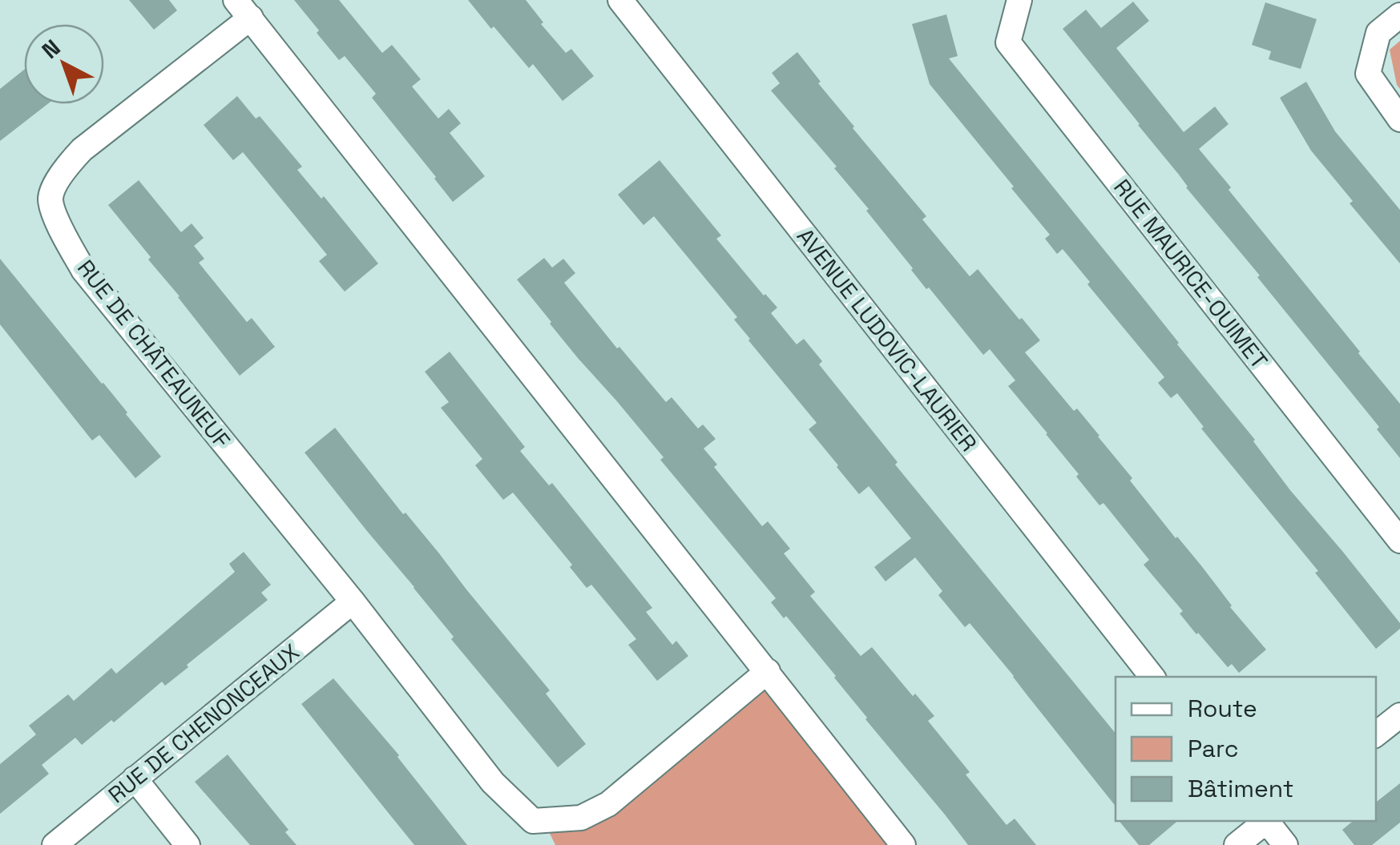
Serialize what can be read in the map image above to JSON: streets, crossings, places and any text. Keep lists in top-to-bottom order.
{
  "streets": {
    "street": [
      "RUE MAURICE-OUIMET",
      "AVENUE LUDOVIC-LAURIER",
      "RUE DE CHÂTEAUNEUF",
      "RUE DE CHENONCEAUX"
    ]
  },
  "crossings": [
    ["RUE DE CHÂTEAUNEUF", "RUE DE CHENONCEAUX"]
  ],
  "legend": ["Route", "Parc", "Bâtiment"],
  "north": "top left"
}
